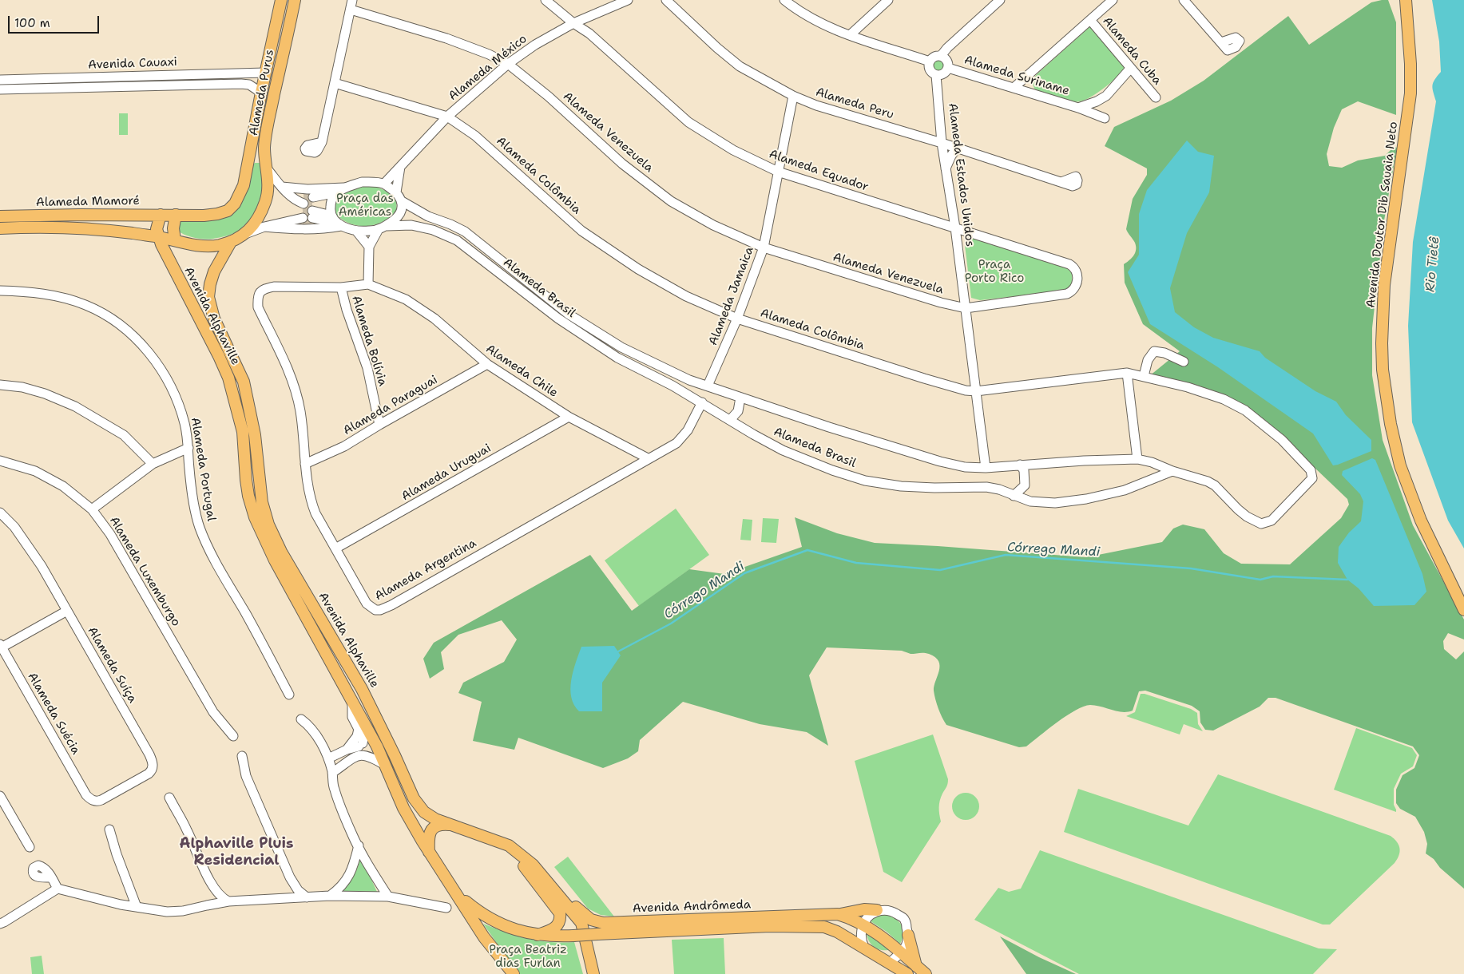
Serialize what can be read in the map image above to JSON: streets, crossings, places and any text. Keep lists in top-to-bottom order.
{
  "streets": {
    "main road": [
      "Alameda Purus",
      "Alameda Mamoré",
      "Avenida Doutor Dib Sauaia Neto",
      "Avenida Alphaville",
      "Avenida Andrômeda"
    ],
    "street": [
      "Alameda Cuba",
      "Avenida Cauaxi",
      "Alameda México",
      "Alameda Suriname",
      "Alameda Peru",
      "Alameda Venezuela",
      "Alameda Equador",
      "Alameda Estados Unidos",
      "Alameda Colômbia",
      "Alameda Brasil",
      "Alameda Jamaica",
      "Alameda Bolívia",
      "Alameda Chile",
      "Alameda Paraguai",
      "Alameda Portugal",
      "Alameda Uruguai",
      "Alameda Argentina",
      "Alameda Luxemburgo",
      "Alameda Suíça",
      "Alameda Suécia"
    ]
  },
  "crossings": [
    ["Alameda Cuba", "Alameda Suriname"],
    ["Avenida Cauaxi", "Alameda Purus"],
    ["Alameda México", "Alameda Venezuela"],
    ["Alameda México", "Alameda Equador"],
    ["Alameda México", "Alameda Colômbia"],
    ["Alameda México", "Alameda Brasil"],
    ["Alameda Suriname", "Alameda Estados Unidos"],
    ["Alameda Purus", "Alameda Mamoré"],
    ["Alameda Purus", "Avenida Alphaville"],
    ["Alameda Peru", "Alameda Estados Unidos"],
    ["Alameda Peru", "Alameda Jamaica"],
    ["Alameda Venezuela", "Alameda Equador"],
    ["Alameda Venezuela", "Alameda Estados Unidos"],
    ["Alameda Venezuela", "Alameda Jamaica"],
    ["Alameda Equador", "Alameda Estados Unidos"],
    ["Alameda Equador", "Alameda Jamaica"],
    ["Alameda Estados Unidos", "Alameda Colômbia"],
    ["Alameda Estados Unidos", "Alameda Brasil"],
    ["Alameda Colômbia", "Alameda Brasil"],
    ["Alameda Colômbia", "Alameda Jamaica"],
    ["Alameda Brasil", "Alameda Jamaica"],
    ["Alameda Brasil", "Alameda Argentina"],
    ["Avenida Alphaville", "Avenida Andrômeda"],
    ["Alameda Bolívia", "Alameda Paraguai"],
    ["Alameda Bolívia", "Alameda Argentina"],
    ["Alameda Chile", "Alameda Paraguai"],
    ["Alameda Chile", "Alameda Uruguai"],
    ["Alameda Chile", "Alameda Argentina"],
    ["Alameda Paraguai", "Alameda Argentina"],
    ["Alameda Uruguai", "Alameda Argentina"],
    ["Alameda Suíça", "Alameda Suécia"]
  ],
  "districts": ["Alphaville Pluis Residencial"],
  "water": ["Rio Tietê", "Córrego Mandi"],
  "parks": ["Praça das Américas", "Praça Porto Rico", "Praça Beatriz dias Furlan"],
  "scale_bar": "100 m"
}
